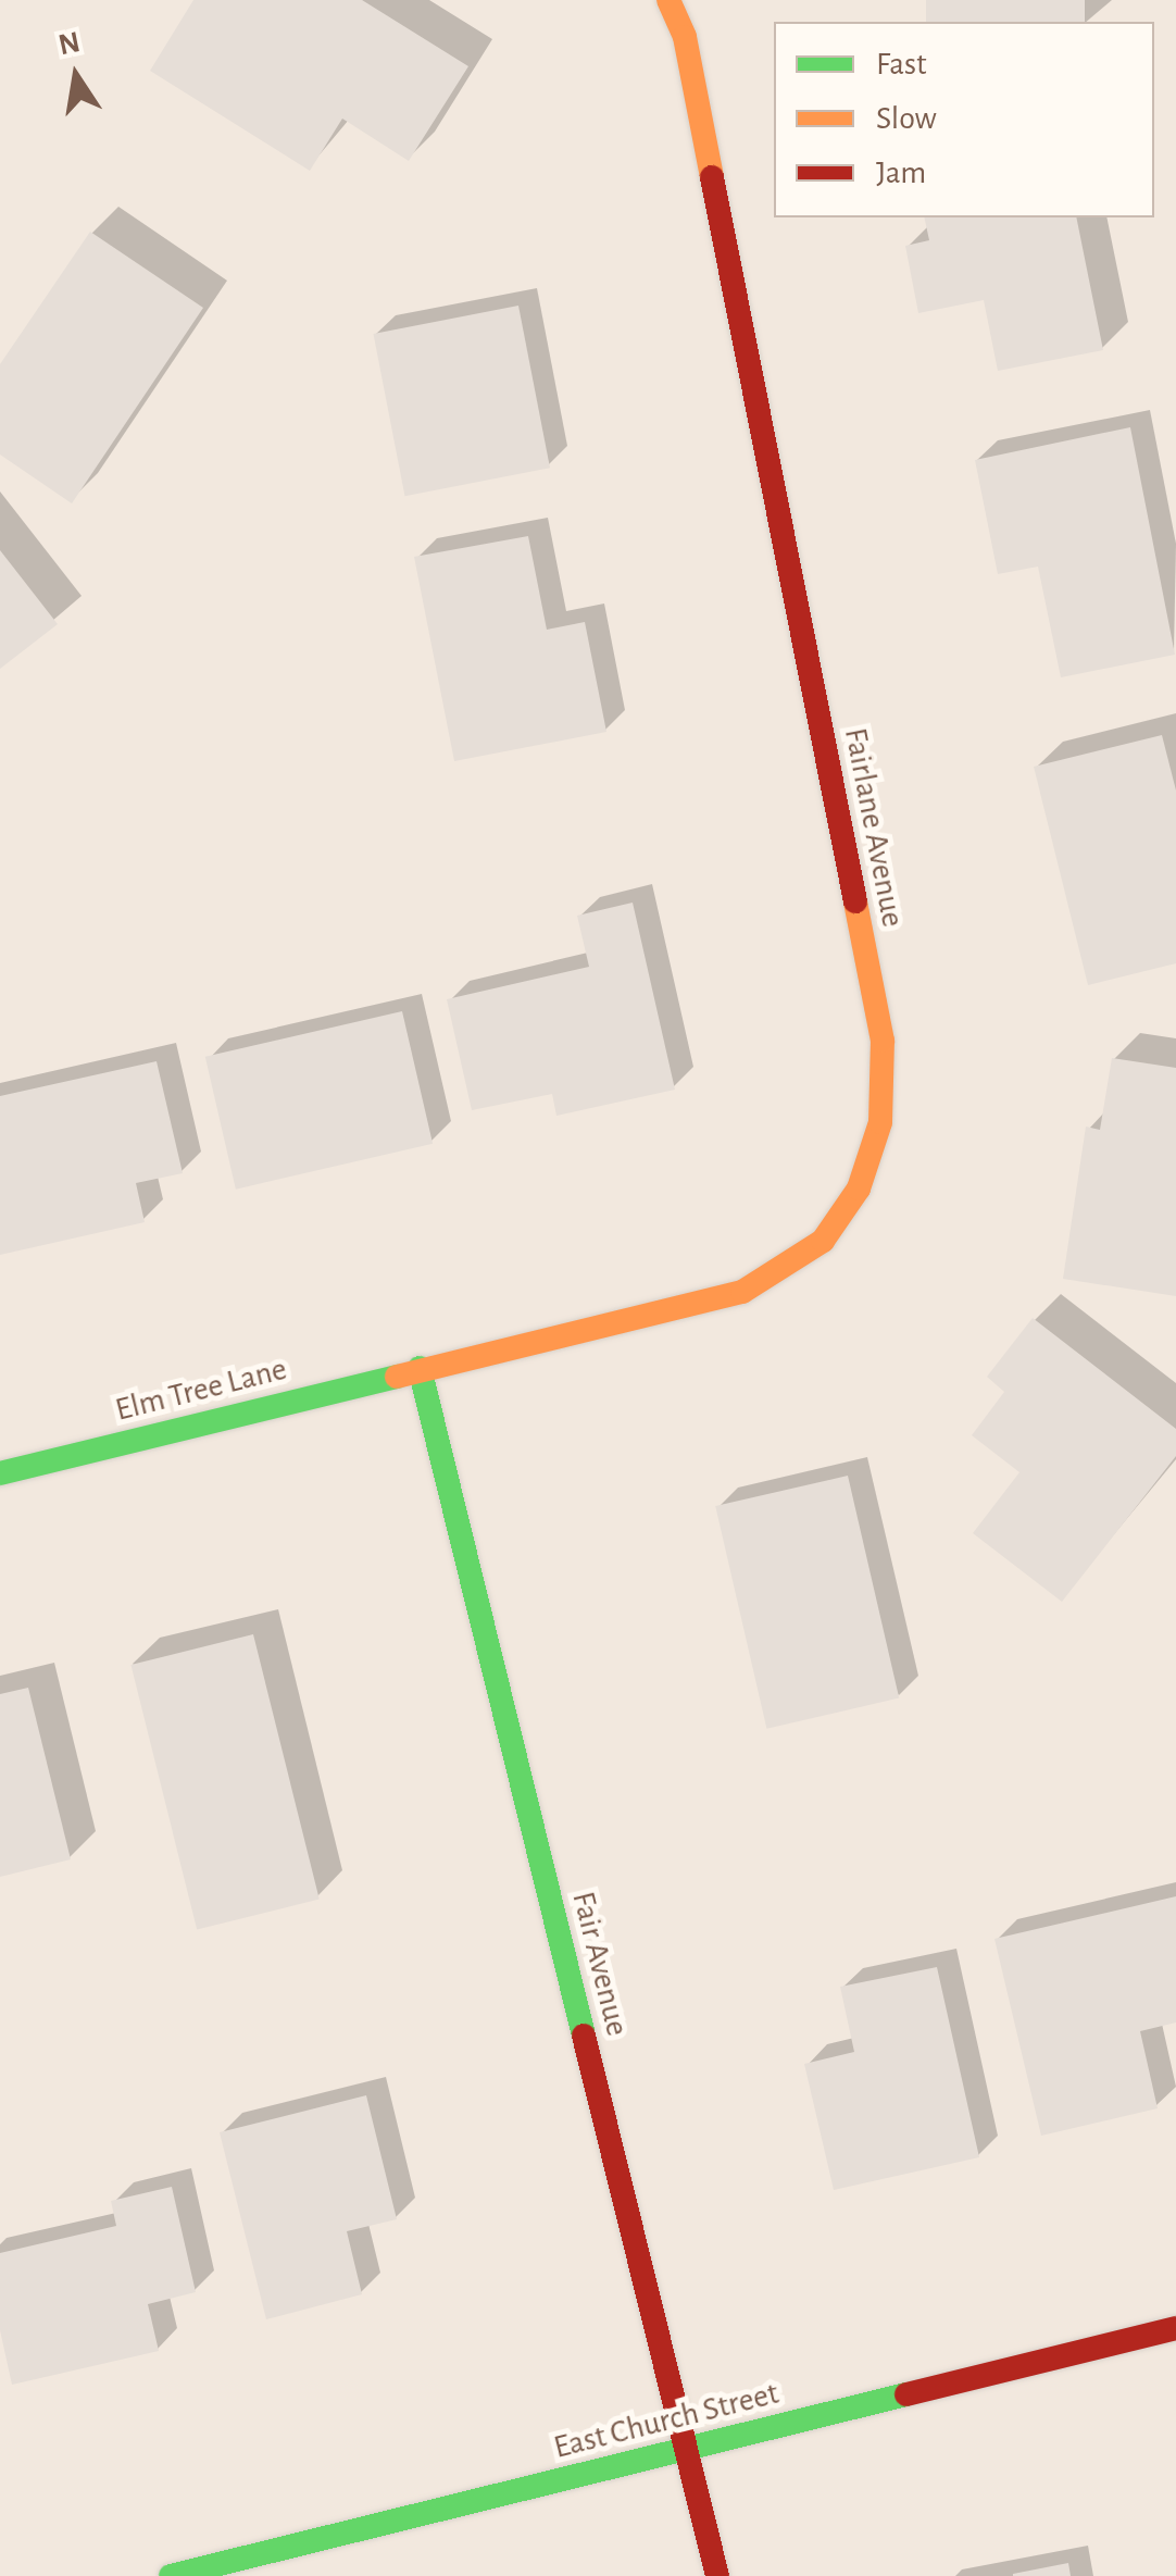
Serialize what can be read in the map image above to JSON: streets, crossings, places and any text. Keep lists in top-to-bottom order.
{
  "streets": {
    "street": [
      "Fairlane Avenue",
      "Elm Tree Lane",
      "Fair Avenue",
      "East Church Street"
    ]
  },
  "crossings": [
    ["Fairlane Avenue", "Elm Tree Lane"],
    ["Fairlane Avenue", "Fair Avenue"],
    ["Elm Tree Lane", "Fair Avenue"],
    ["Fair Avenue", "East Church Street"]
  ],
  "legend": ["Fast", "Slow", "Jam"],
  "north": "top"
}
